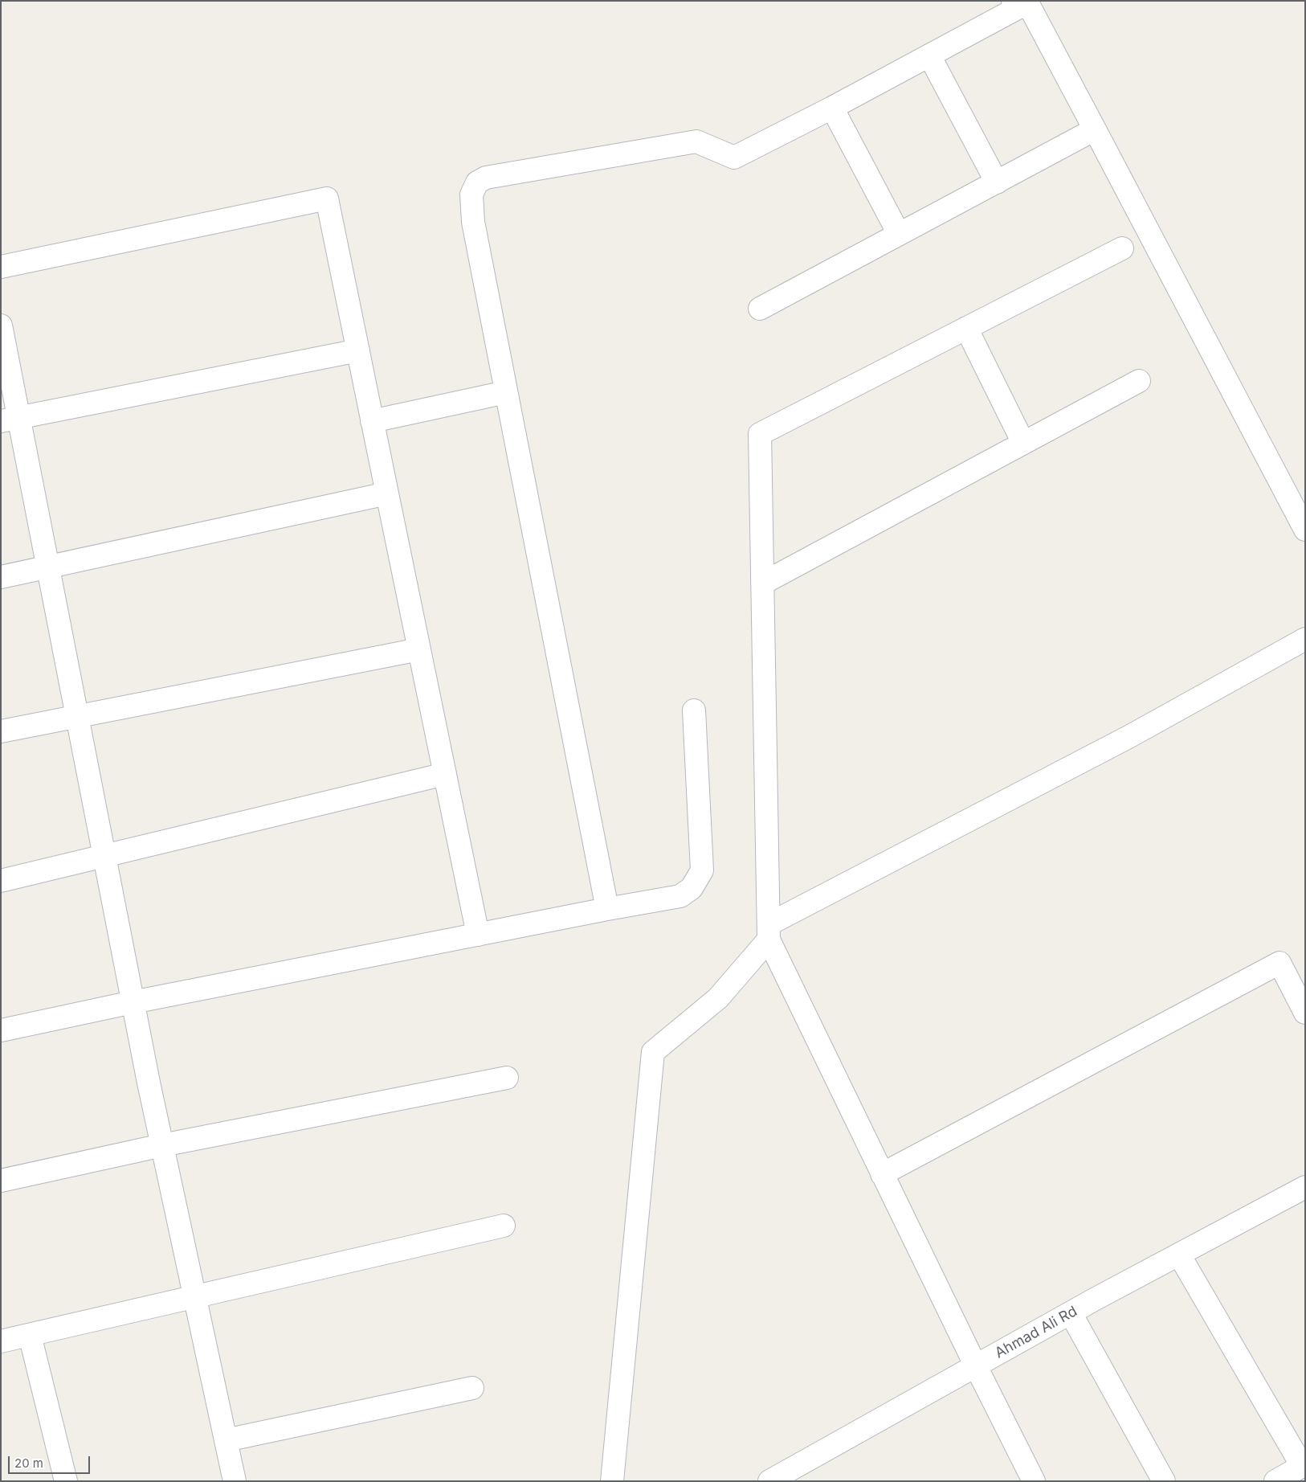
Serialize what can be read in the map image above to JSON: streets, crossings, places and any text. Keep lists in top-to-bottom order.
{
  "streets": {
    "street": ["Ahmad Ali Rd"]
  },
  "scale_bar": "20 m"
}
